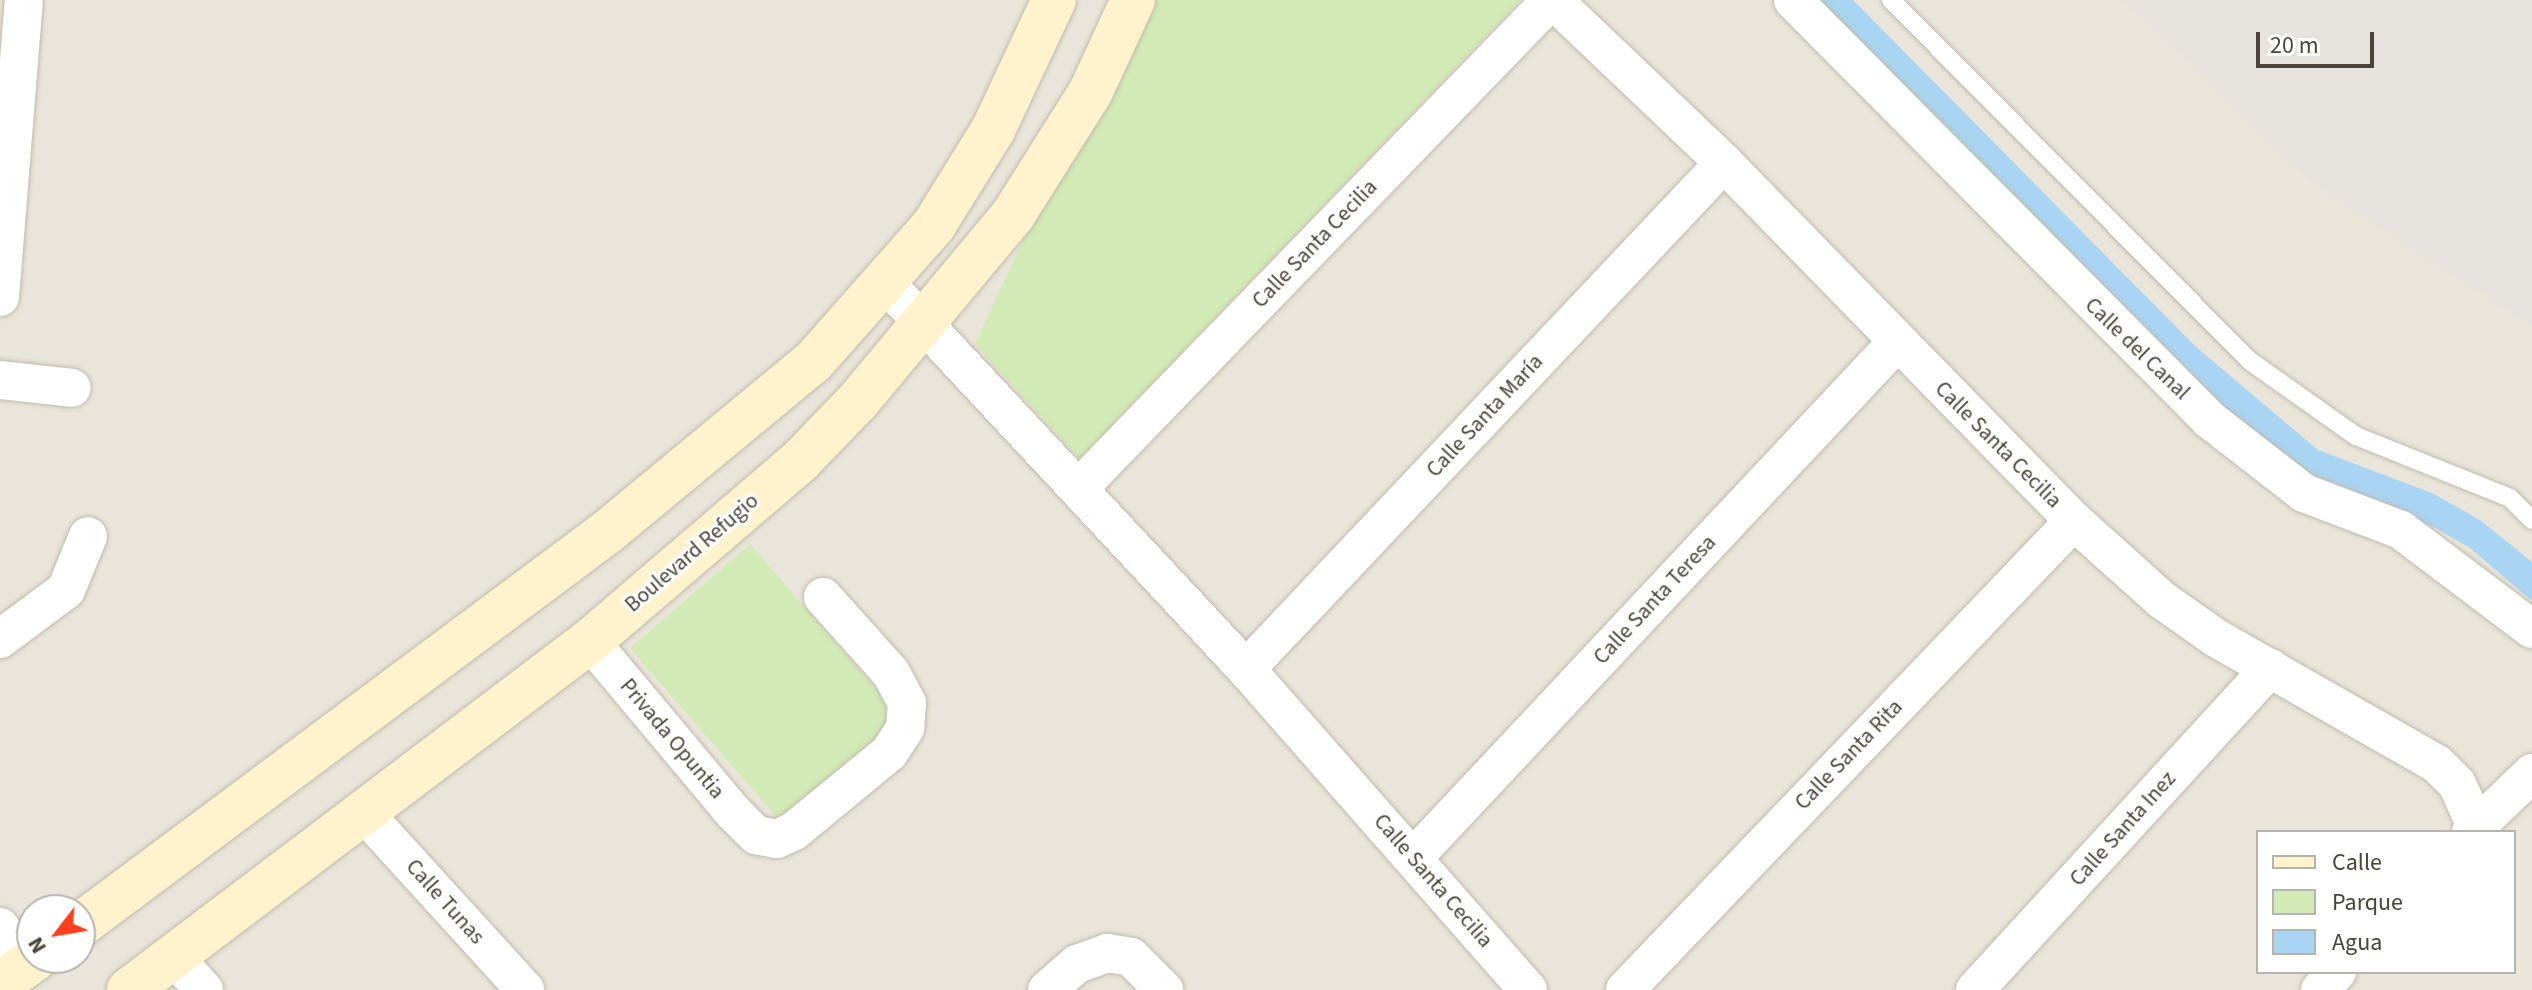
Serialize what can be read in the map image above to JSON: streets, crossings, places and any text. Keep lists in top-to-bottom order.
{
  "streets": {
    "street": [
      "Calle Santa Cecilia",
      "Calle del Canal",
      "Calle Santa María",
      "Boulevard Refugio",
      "Calle Santa Teresa",
      "Privada Opuntia",
      "Calle Santa Rita",
      "Calle Santa Inez",
      "Calle Tunas"
    ]
  },
  "crossings": [
    ["Calle Santa Cecilia", "Calle Santa María"],
    ["Calle Santa Cecilia", "Boulevard Refugio"],
    ["Calle Santa Cecilia", "Calle Santa Teresa"],
    ["Calle Santa Cecilia", "Calle Santa Rita"],
    ["Calle Santa Cecilia", "Calle Santa Inez"],
    ["Boulevard Refugio", "Privada Opuntia"],
    ["Boulevard Refugio", "Calle Tunas"]
  ],
  "legend": ["Calle", "Parque", "Agua"],
  "scale_bar": "20 m",
  "north": "bottom left"
}
